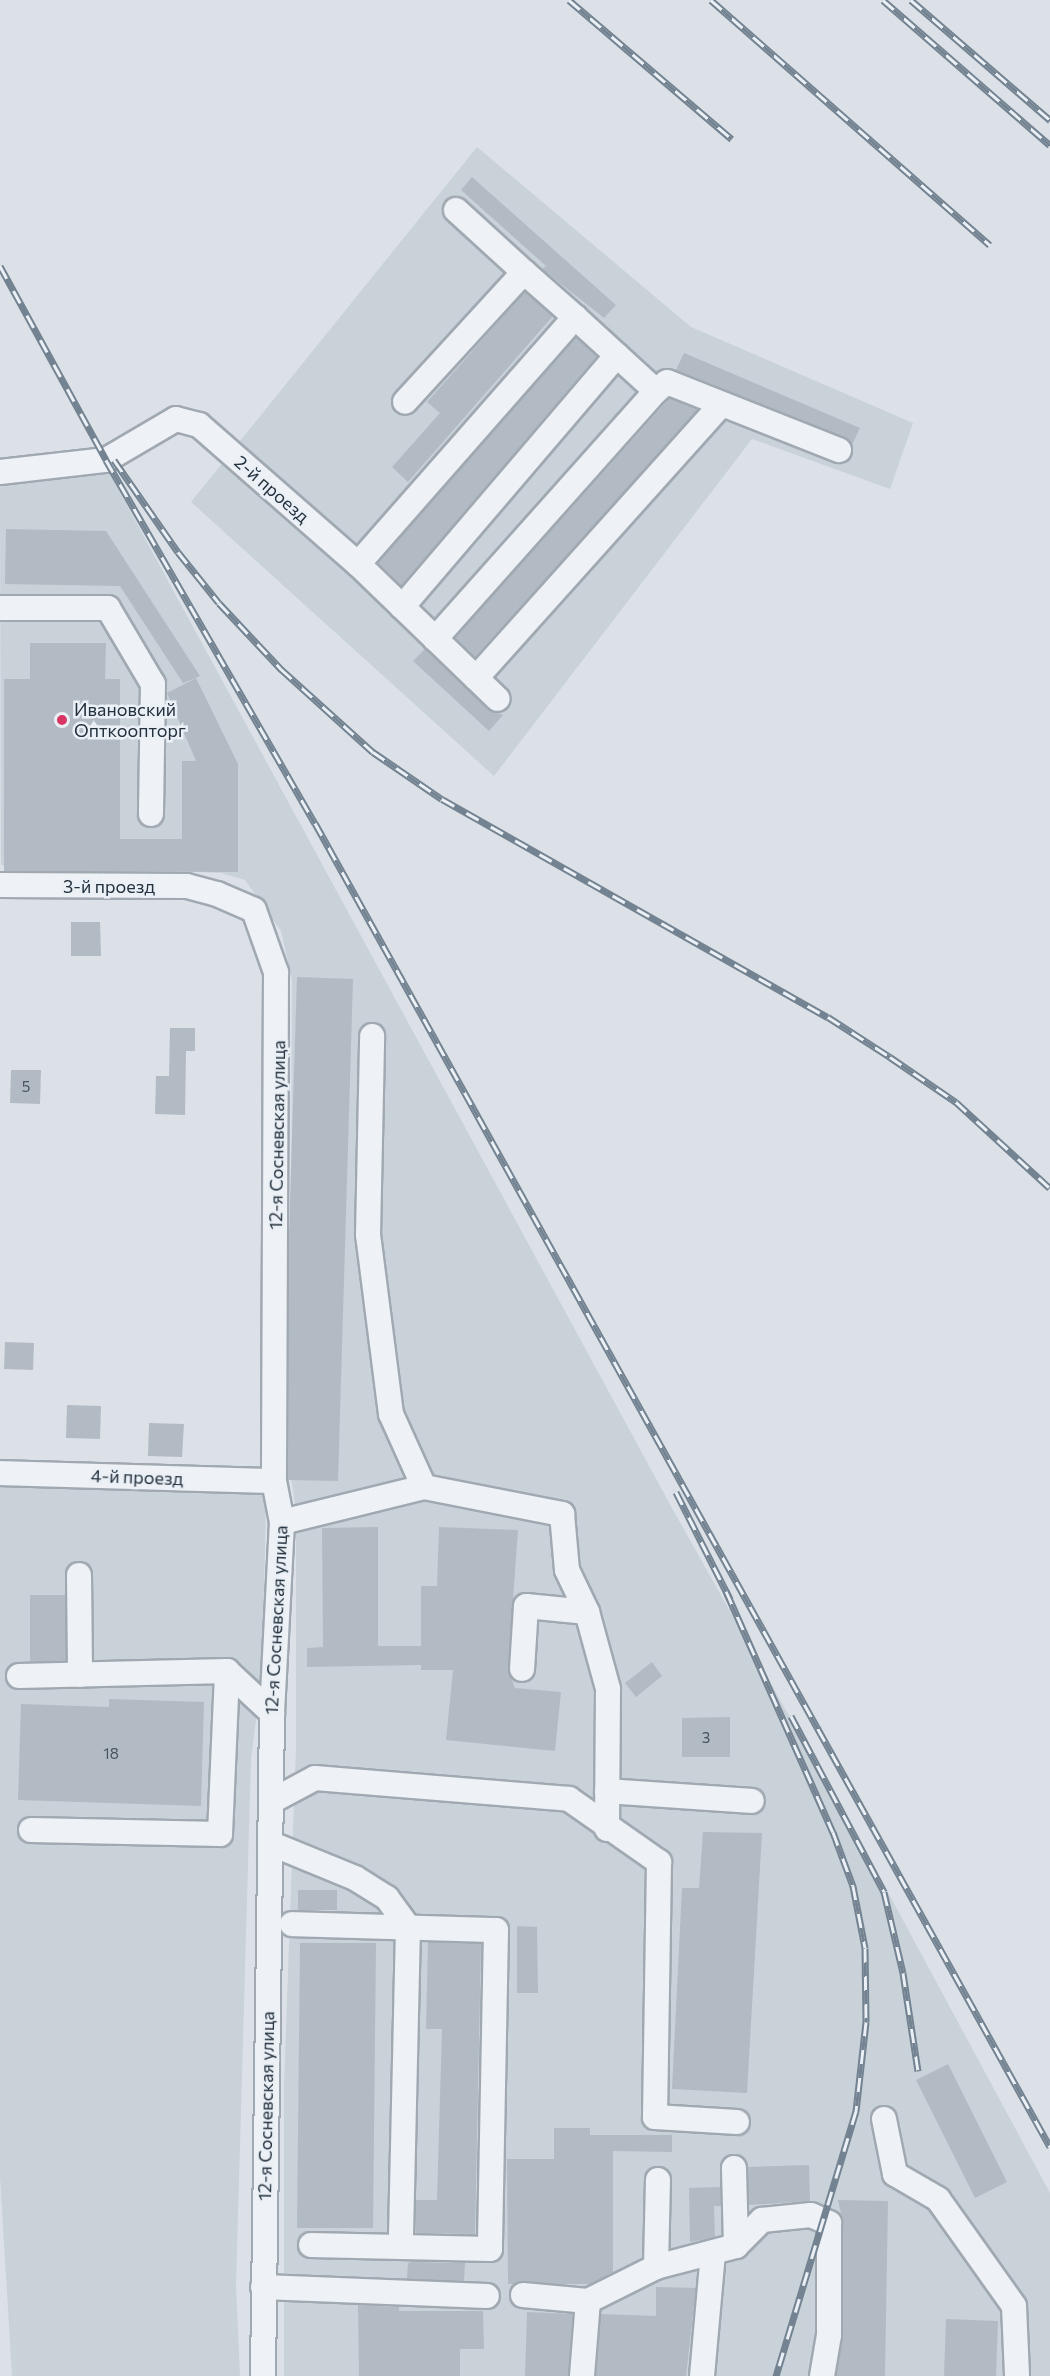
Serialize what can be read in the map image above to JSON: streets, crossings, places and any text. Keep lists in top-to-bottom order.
{
  "streets": {
    "street": [
      "2-й проезд",
      "3-й проезд",
      "12-я Сосневская улица",
      "4-й проезд"
    ]
  },
  "crossings": [
    ["3-й проезд", "12-я Сосневская улица"],
    ["12-я Сосневская улица", "4-й проезд"]
  ],
  "places": ["Ивановский Опткоопторг"],
  "house_numbers": ["5", "3", "18"]
}
